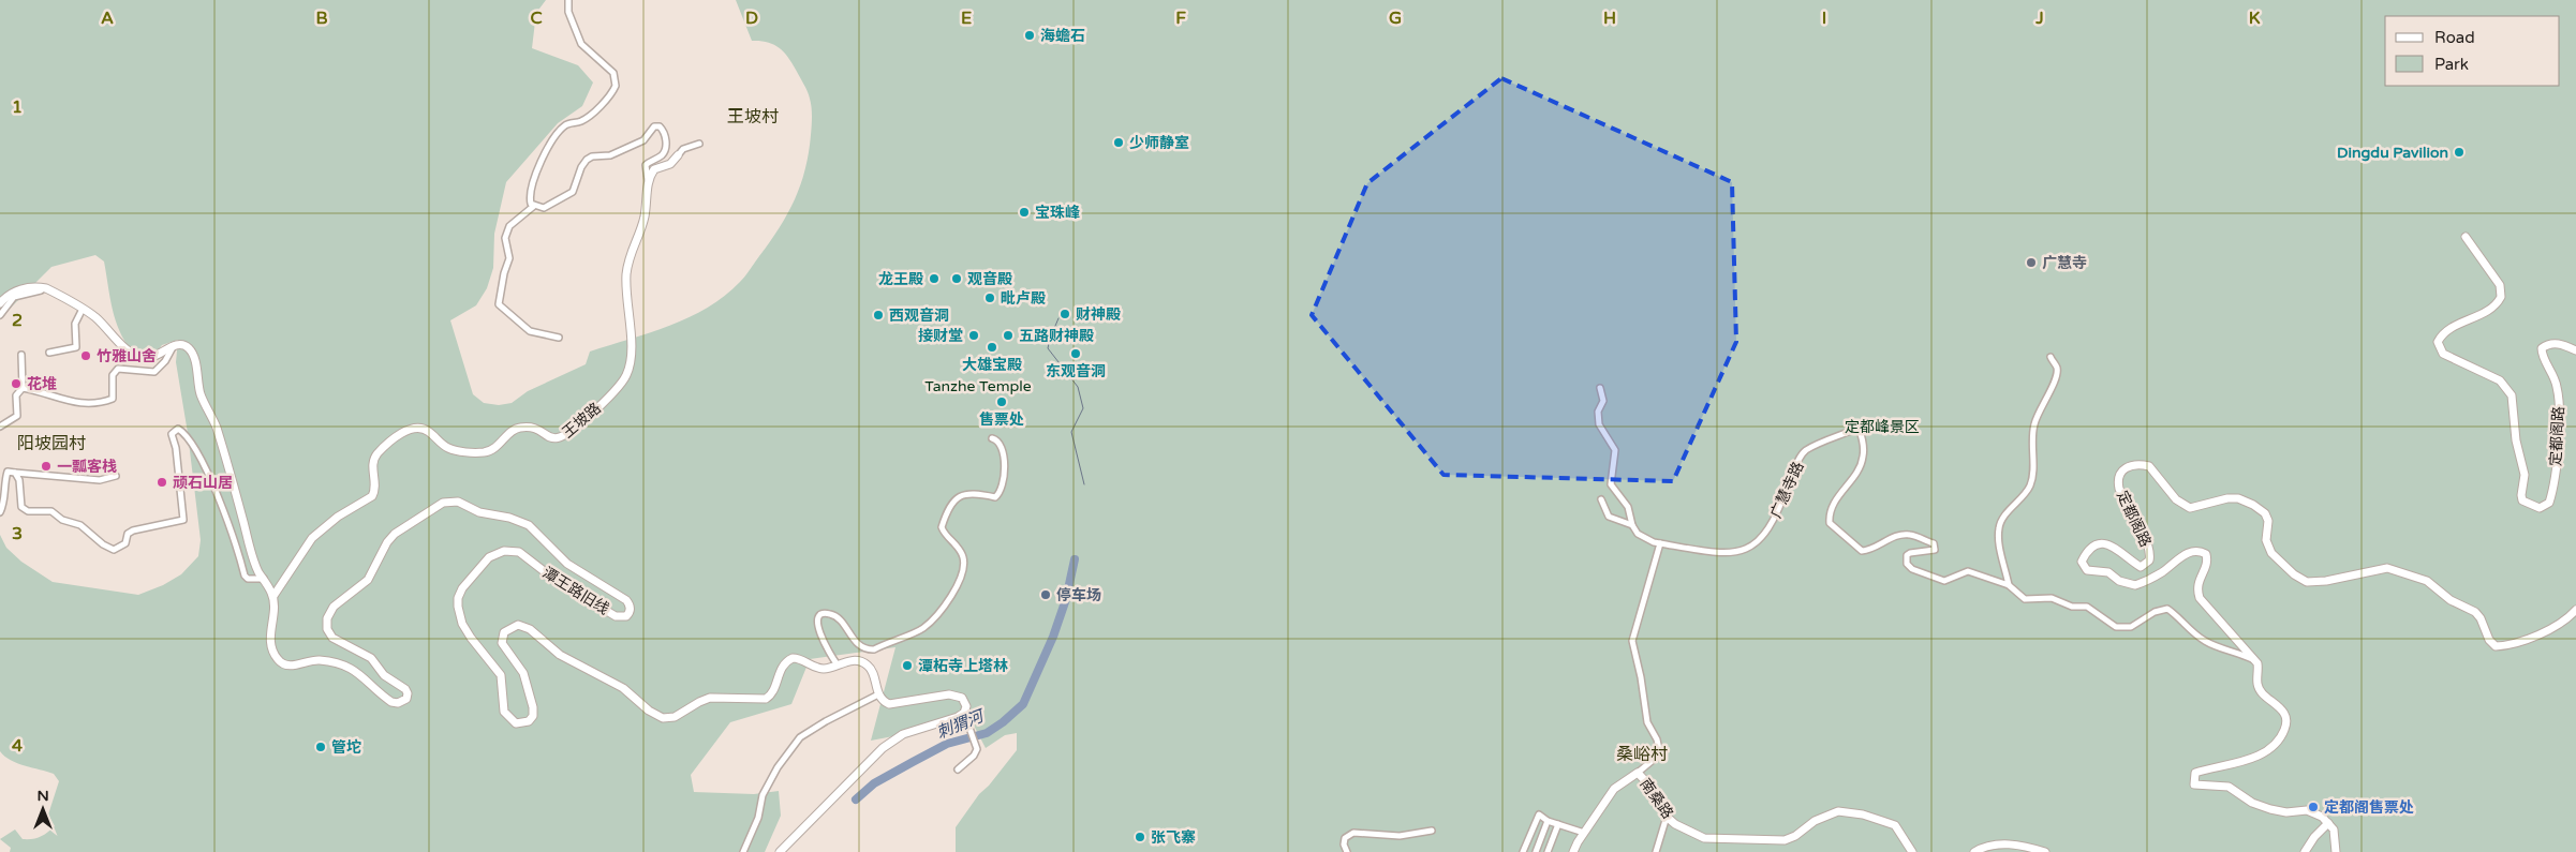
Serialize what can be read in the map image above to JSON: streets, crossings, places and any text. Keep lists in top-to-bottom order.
{
  "streets": {
    "street": [
      "王坡路",
      "定都阁路",
      "广慧寺路",
      "潭王路旧线",
      "南桑路"
    ]
  },
  "crossings": [
    ["王坡路", "潭王路旧线"]
  ],
  "districts": ["王坡村", "阳坡园村", "桑峪村"],
  "water": ["刺猬河"],
  "parks": ["Tanzhe Temple", "定都峰景区"],
  "places": [
    "海蟾石",
    "少师静室",
    "Dingdu Pavilion",
    "宝珠峰",
    "广慧寺",
    "龙王殿",
    "观音殿",
    "毗卢殿",
    "财神殿",
    "西观音洞",
    "接财堂",
    "五路财神殿",
    "大雄宝殿",
    "东观音洞",
    "竹雅山舍",
    "花堆",
    "售票处",
    "一瓢客栈",
    "顽石山居",
    "停车场",
    "潭柘寺上塔林",
    "管坨",
    "定都阁售票处",
    "张飞寨"
  ],
  "legend": ["Road", "Park"],
  "north": "top",
  "grid": {
    "columns": [
      "A",
      "B",
      "C",
      "D",
      "E",
      "F",
      "G",
      "H",
      "I",
      "J",
      "K"
    ],
    "rows": [
      "1",
      "2",
      "3",
      "4"
    ]
  }
}
